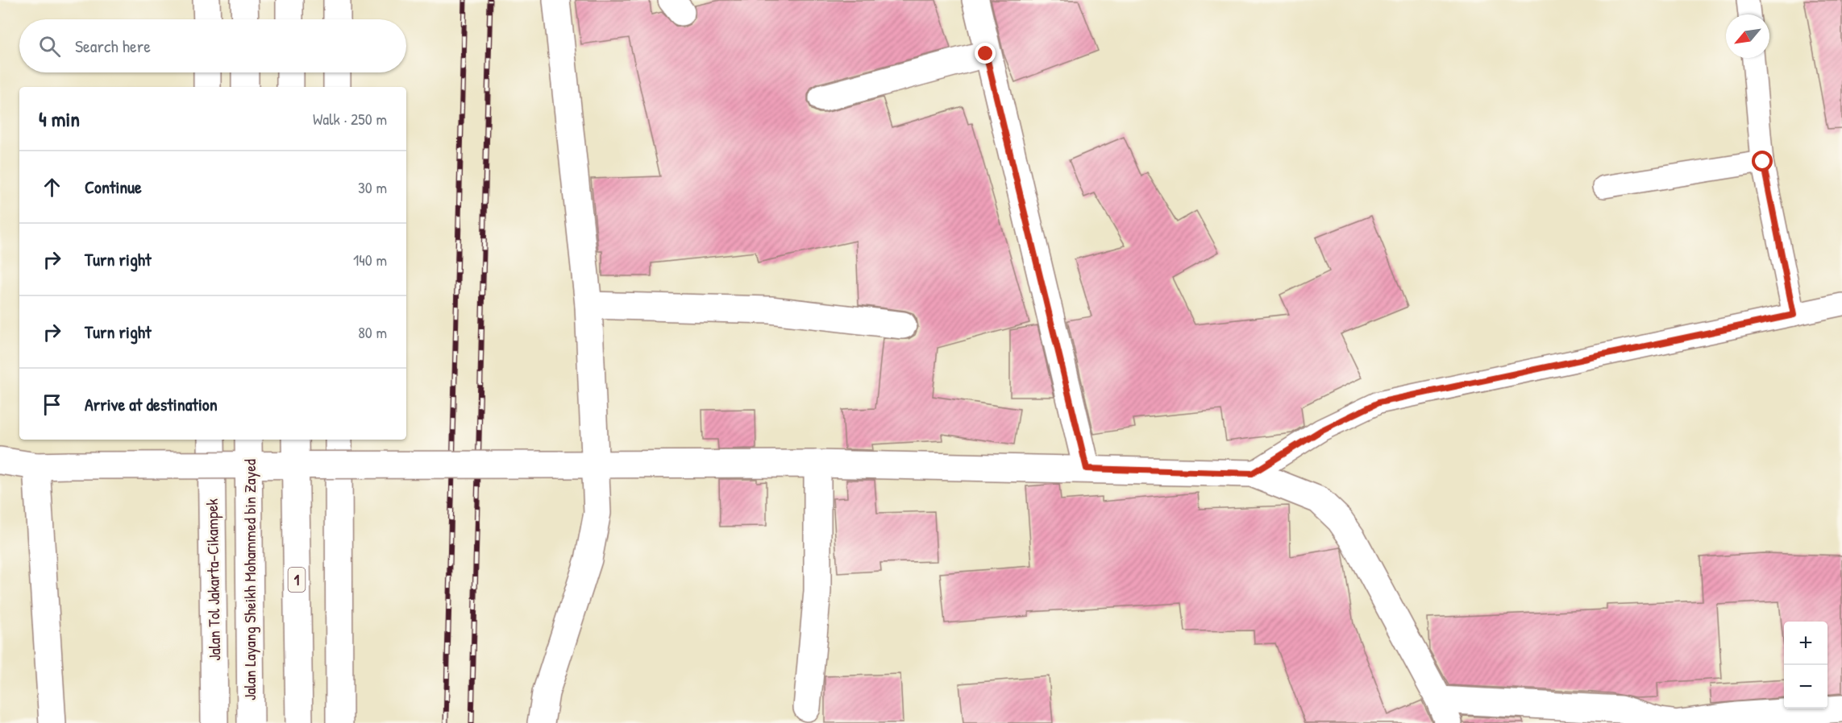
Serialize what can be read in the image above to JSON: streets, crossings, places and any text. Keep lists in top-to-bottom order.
{
  "streets": {
    "main road": ["Jalan Tol Jakarta–Cikampek", "Jalan Layang Sheikh Mohammed bin Zayed", "1"]
  },
  "north": "bottom left",
  "page": {
    "search": "Search here",
    "heading": ["4 min", "Walk · 250 m"],
    "list": [
      ["Continue", "30 m"],
      ["Turn right", "140 m"],
      ["Turn right", "80 m"],
      "Arrive at destination"
    ],
    "map_buttons": ["+", "−"]
  }
}
